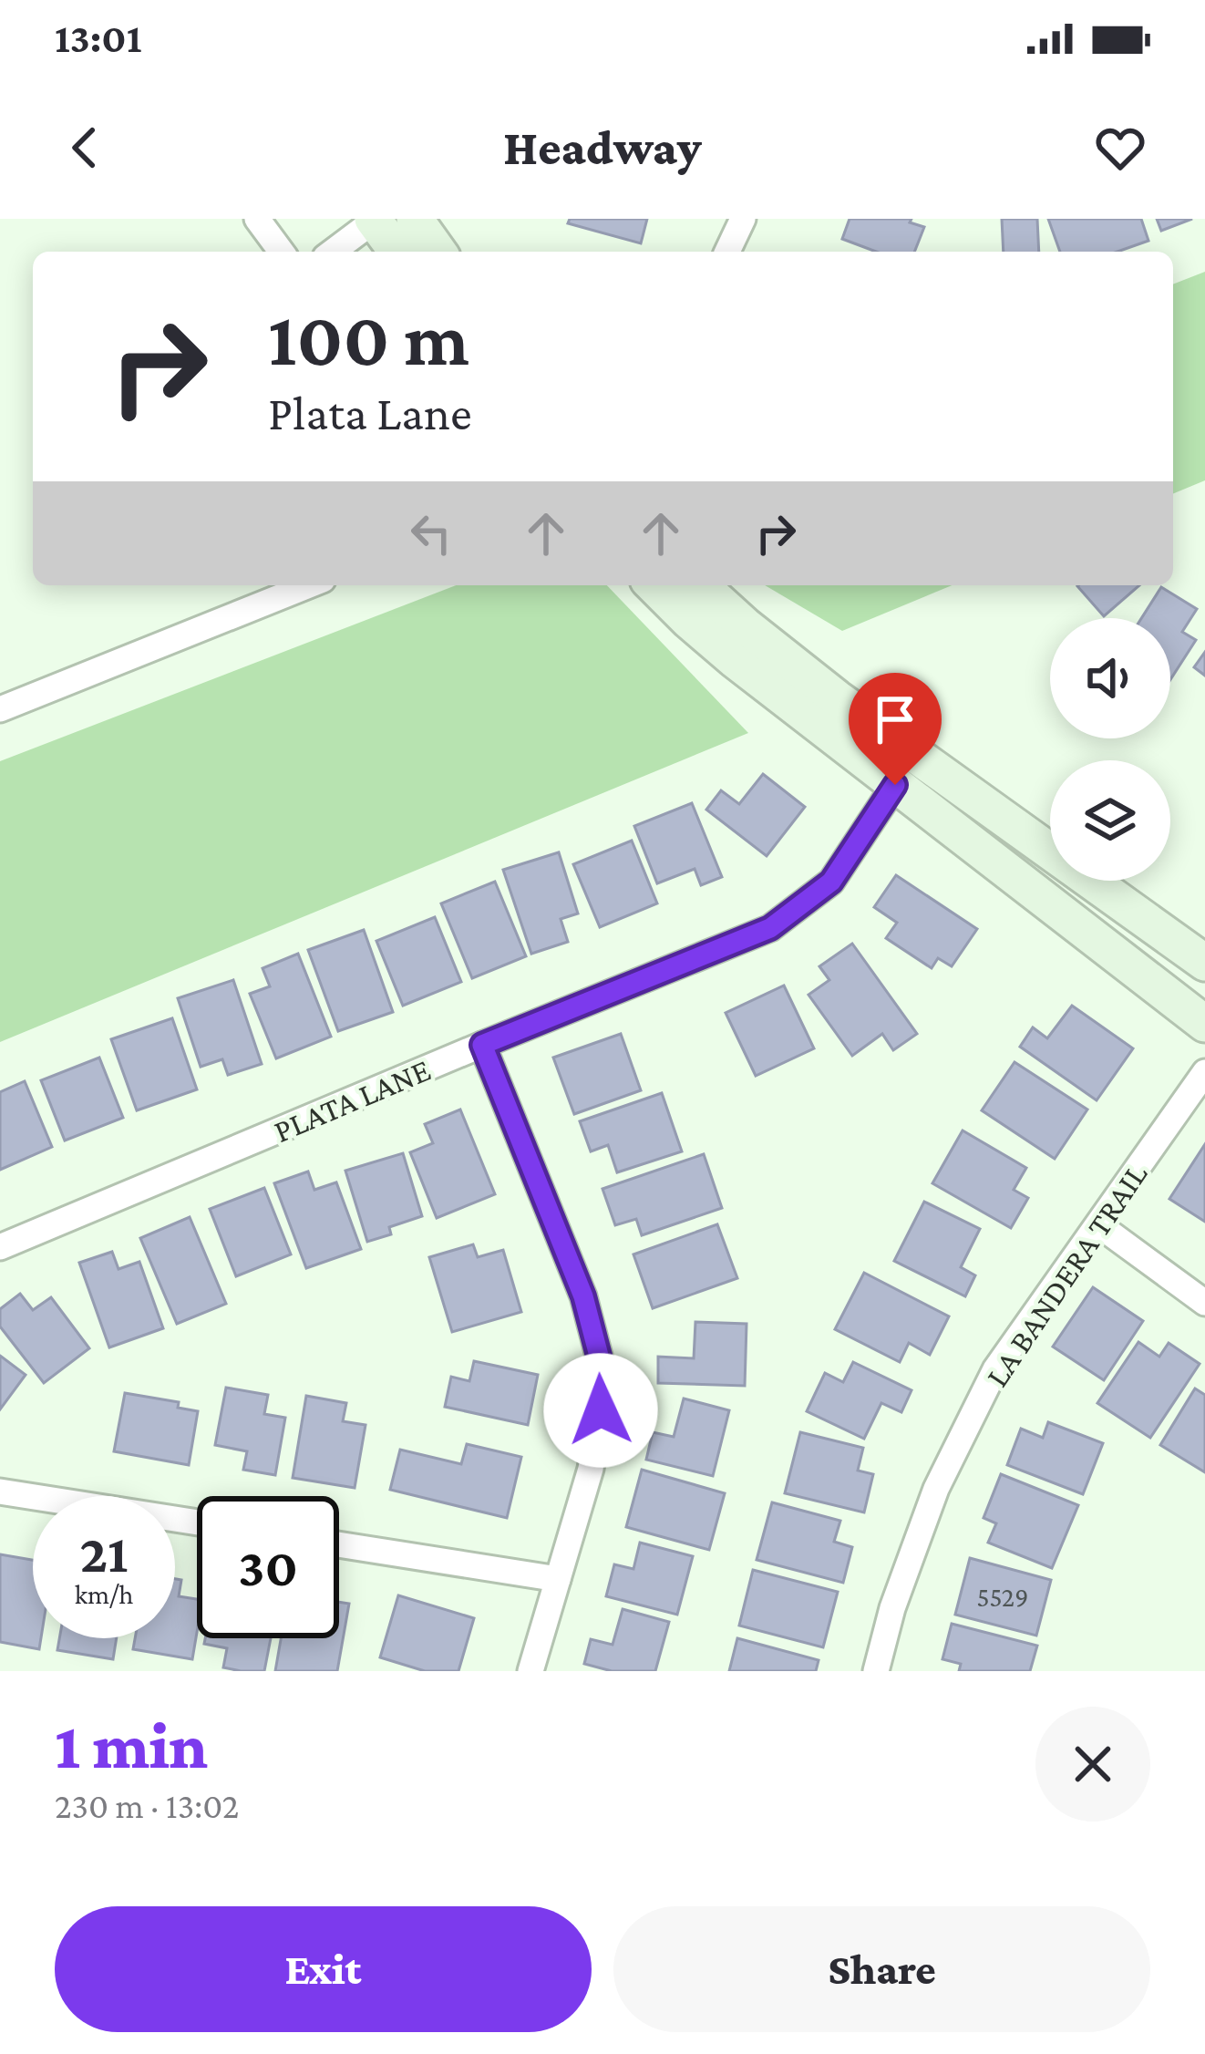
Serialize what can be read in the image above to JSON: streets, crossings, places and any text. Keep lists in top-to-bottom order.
{
  "streets": {
    "street": ["PLATA LANE", "LA BANDERA TRAIL"]
  },
  "house_numbers": ["5529"],
  "page": {
    "status": "13:01",
    "header": "Headway",
    "turn": ["100 m", "Plata Lane"],
    "speed": "21 km/h",
    "limit": "30",
    "heading": ["1 min", "230 m · 13:02"],
    "buttons": ["Exit", "Share"]
  }
}
